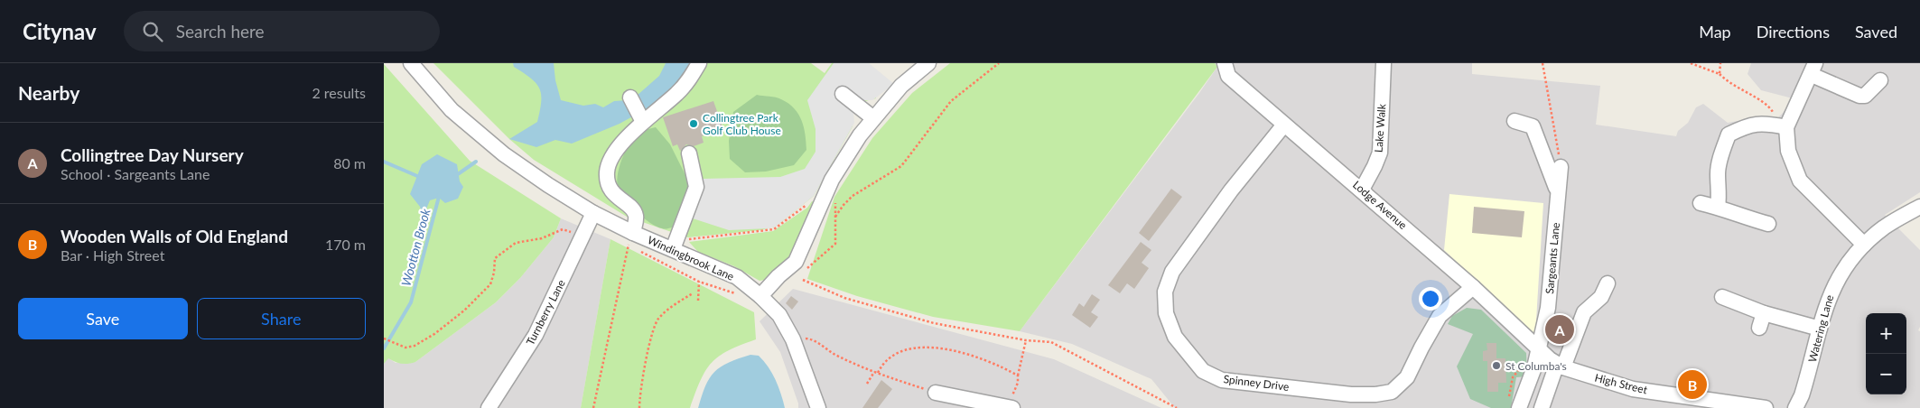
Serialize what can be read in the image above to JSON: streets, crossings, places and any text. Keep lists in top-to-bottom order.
{
  "streets": {
    "street": [
      "Lake Walk",
      "Lodge Avenue",
      "Windingbrook Lane",
      "Sargeants Lane",
      "Turnberry Lane",
      "Watering Lane",
      "Spinney Drive",
      "High Street"
    ]
  },
  "crossings": [
    ["Lake Walk", "Lodge Avenue"],
    ["Lodge Avenue", "Sargeants Lane"],
    ["Lodge Avenue", "Spinney Drive"],
    ["Lodge Avenue", "High Street"],
    ["Windingbrook Lane", "Turnberry Lane"],
    ["Sargeants Lane", "High Street"]
  ],
  "water": ["Wootton Brook"],
  "places": ["Collingtree Park Golf Club House", "St Columba's"],
  "page": {
    "header": "Citynav",
    "search": "Search here",
    "nav": ["Map", "Directions", "Saved"],
    "heading": ["Nearby", "2 results"],
    "list": [
      {
        "mark": "A",
        "name": "Collingtree Day Nursery",
        "note": "School · Sargeants Lane",
        "value": "80 m"
      },
      {
        "mark": "B",
        "name": "Wooden Walls of Old England",
        "note": "Bar · High Street",
        "value": "170 m"
      }
    ],
    "buttons": ["Save", "Share"],
    "map_buttons": ["+", "−"],
    "pins": ["A", "B"]
  }
}
